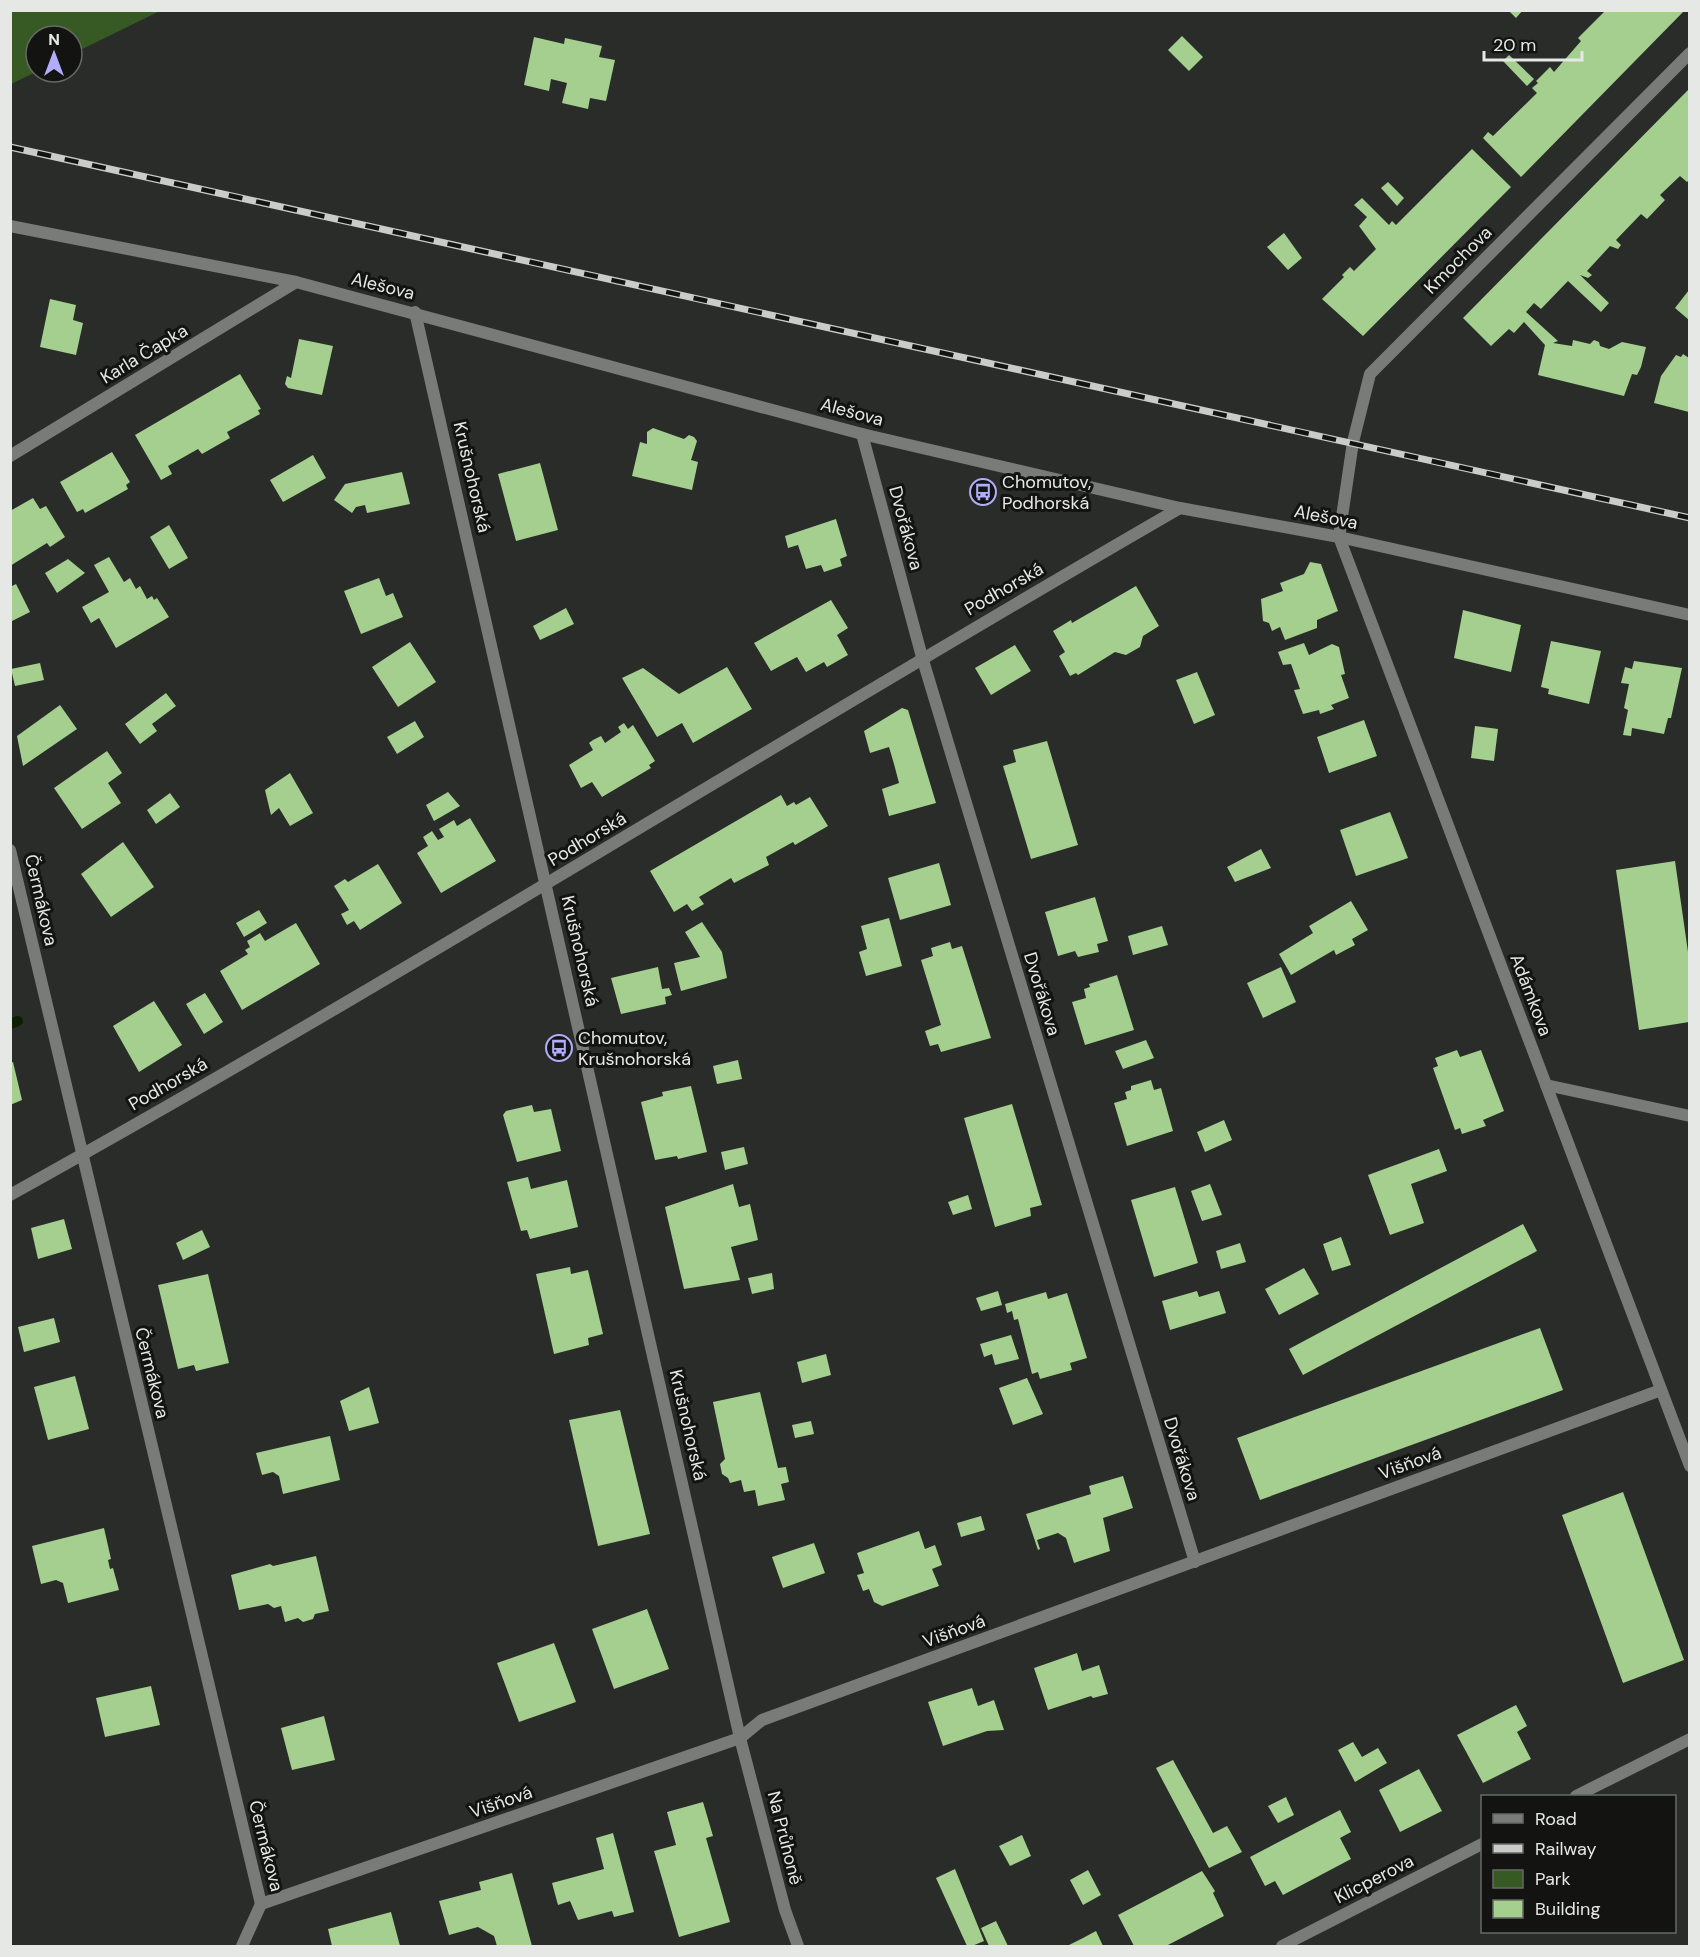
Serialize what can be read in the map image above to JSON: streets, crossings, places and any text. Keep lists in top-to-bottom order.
{
  "streets": {
    "street": [
      "Kmochova",
      "Alešova",
      "Karla Čapka",
      "Krušnohorská",
      "Dvořákova",
      "Podhorská",
      "Čermákova",
      "Adámkova",
      "Višňová",
      "Na Průhoně",
      "Klicperova"
    ]
  },
  "crossings": [
    ["Kmochova", "Alešova"],
    ["Kmochova", "Adámkova"],
    ["Alešova", "Karla Čapka"],
    ["Alešova", "Krušnohorská"],
    ["Alešova", "Dvořákova"],
    ["Alešova", "Podhorská"],
    ["Alešova", "Adámkova"],
    ["Krušnohorská", "Podhorská"],
    ["Krušnohorská", "Višňová"],
    ["Krušnohorská", "Na Průhoně"],
    ["Dvořákova", "Podhorská"],
    ["Dvořákova", "Višňová"],
    ["Podhorská", "Čermákova"],
    ["Čermákova", "Višňová"],
    ["Adámkova", "Višňová"],
    ["Višňová", "Na Průhoně"]
  ],
  "places": {
    "bus stop": ["Chomutov, Podhorská", "Chomutov, Krušnohorská"]
  },
  "legend": [
    "Road",
    "Railway",
    "Park",
    "Building"
  ],
  "scale_bar": "20 m",
  "north": "top"
}
